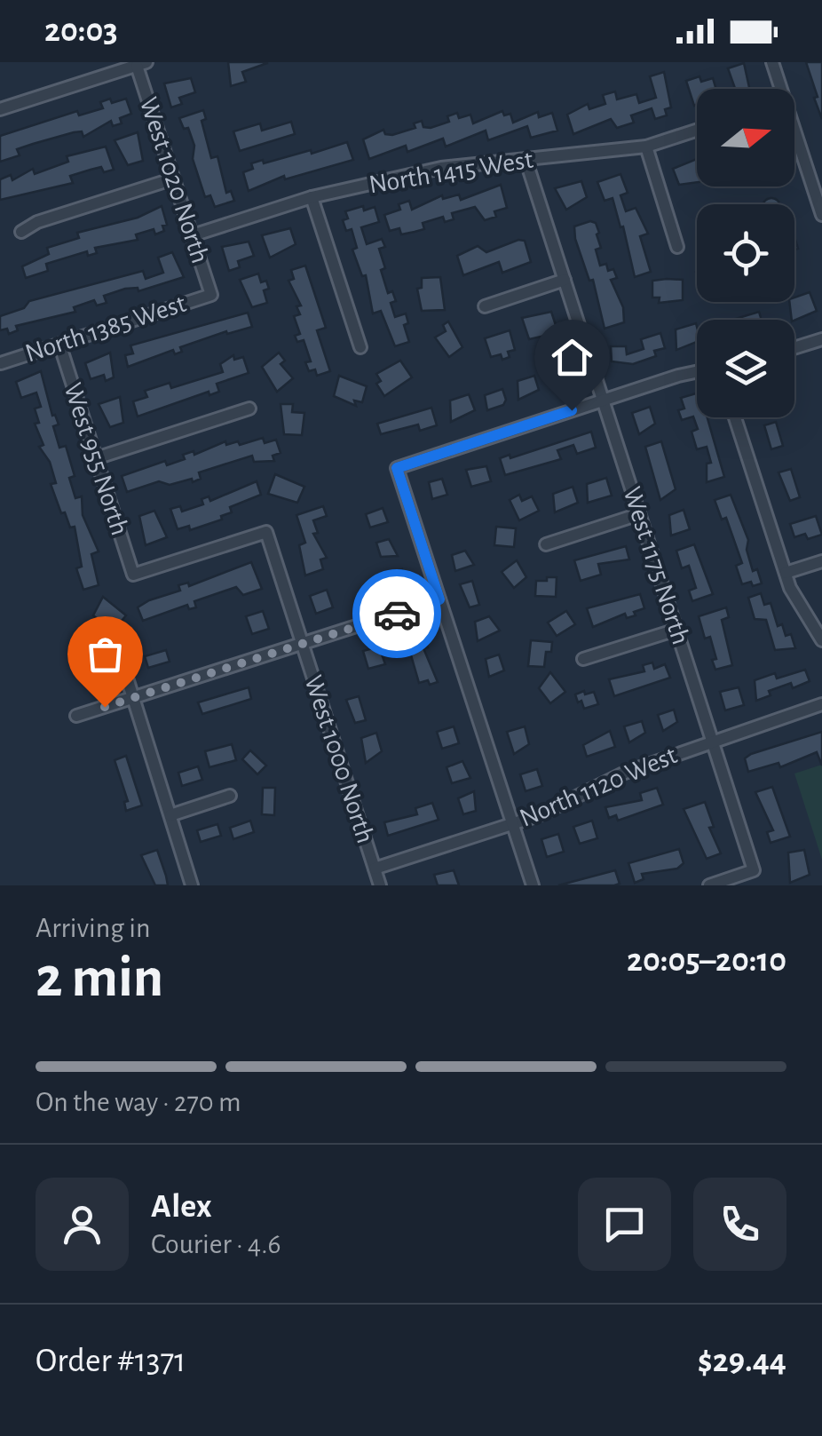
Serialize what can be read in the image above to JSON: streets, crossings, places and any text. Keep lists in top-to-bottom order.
{
  "streets": {
    "street": [
      "North 1415 West",
      "West 1020 North",
      "North 1385 West",
      "West 955 North",
      "West 1175 North",
      "West 1000 North",
      "North 1120 West"
    ]
  },
  "crossings": [
    ["North 1415 West", "West 1020 North"],
    ["North 1415 West", "West 1175 North"],
    ["West 1020 North", "North 1385 West"],
    ["North 1385 West", "West 955 North"],
    ["West 955 North", "West 1000 North"],
    ["West 1175 North", "North 1120 West"],
    ["West 1000 North", "North 1120 West"]
  ],
  "north": "right",
  "page": {
    "status": "20:03",
    "heading": ["2 min", "Arriving in", "20:05–20:10"],
    "panel": [
      "Alex",
      "Courier · 4.6",
      "Order #1371",
      "$29.44"
    ],
    "bar": "On the way · 270 m"
  }
}
